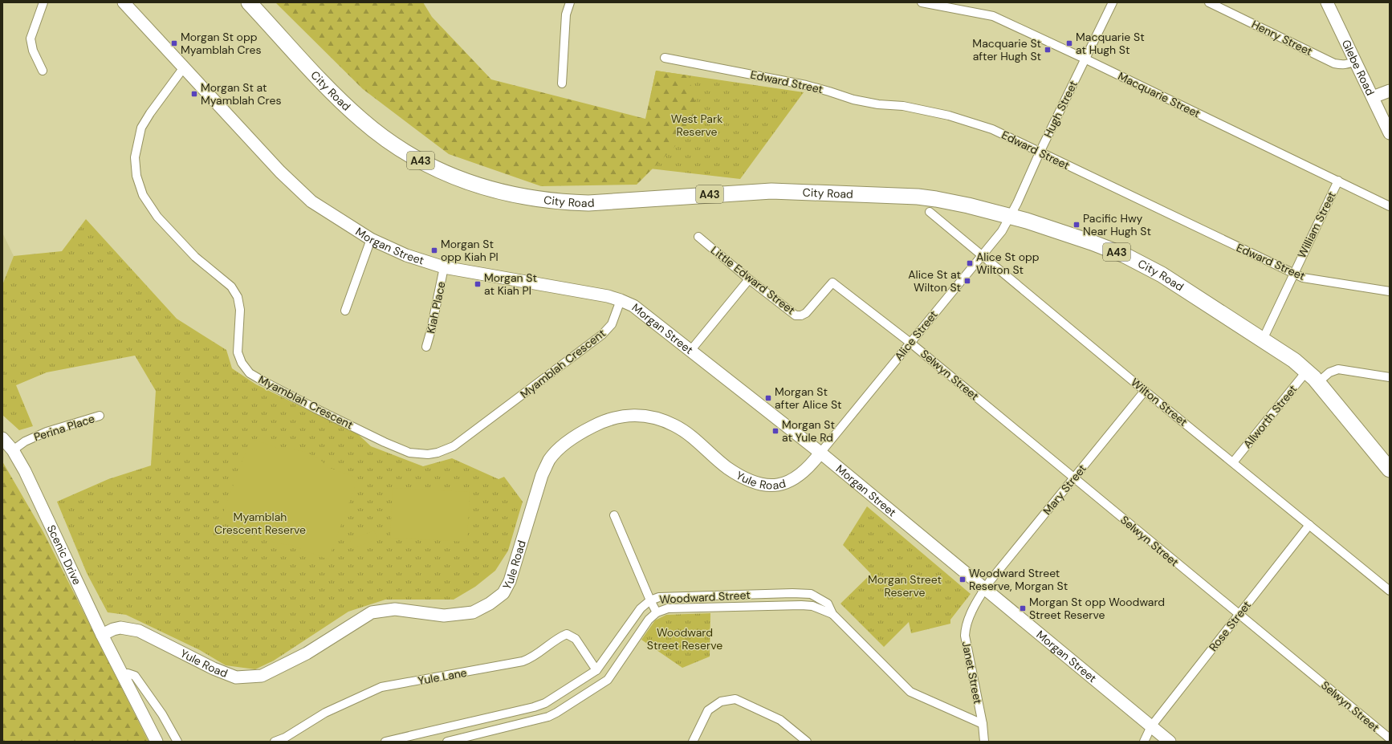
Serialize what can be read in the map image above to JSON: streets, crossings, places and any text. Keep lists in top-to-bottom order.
{
  "streets": {
    "highway": ["City Road", "A43"],
    "street": [
      "Henry Street",
      "Glebe Road",
      "Edward Street",
      "Macquarie Street",
      "Hugh Street",
      "William Street",
      "Morgan Street",
      "Little Edward Street",
      "Kiah Place",
      "Alice Street",
      "Myamblah Crescent",
      "Selwyn Street",
      "Wilton Street",
      "Allworth Street",
      "Perina Place",
      "Yule Road",
      "Mary Street",
      "Scenic Drive",
      "Woodward Street",
      "Rose Street",
      "Janet Street",
      "Yule Lane"
    ]
  },
  "crossings": [
    ["Henry Street", "Glebe Road"],
    ["Edward Street", "Hugh Street"],
    ["Edward Street", "William Street"],
    ["City Road", "Hugh Street"],
    ["City Road", "William Street"],
    ["City Road", "Alice Street"],
    ["City Road", "Allworth Street"],
    ["Macquarie Street", "Hugh Street"],
    ["Macquarie Street", "William Street"],
    ["Hugh Street", "Alice Street"],
    ["Morgan Street", "Kiah Place"],
    ["Morgan Street", "Alice Street"],
    ["Morgan Street", "Myamblah Crescent"],
    ["Morgan Street", "Yule Road"],
    ["Morgan Street", "Mary Street"],
    ["Morgan Street", "Rose Street"],
    ["Morgan Street", "Janet Street"],
    ["Little Edward Street", "Alice Street"],
    ["Little Edward Street", "Selwyn Street"],
    ["Alice Street", "Selwyn Street"],
    ["Alice Street", "Wilton Street"],
    ["Alice Street", "Yule Road"],
    ["Selwyn Street", "Mary Street"],
    ["Selwyn Street", "Rose Street"],
    ["Wilton Street", "Allworth Street"],
    ["Wilton Street", "Mary Street"],
    ["Wilton Street", "Rose Street"],
    ["Perina Place", "Scenic Drive"],
    ["Yule Road", "Scenic Drive"],
    ["Mary Street", "Janet Street"],
    ["Woodward Street", "Janet Street"],
    ["Woodward Street", "Yule Lane"]
  ],
  "parks": [
    "West Park Reserve",
    "Myamblah Crescent Reserve",
    "Morgan Street Reserve",
    "Woodward Street Reserve"
  ],
  "places": {
    "transit": [
      "Morgan St opp Myamblah Cres",
      "Macquarie St at Hugh St",
      "Macquarie St after Hugh St",
      "Morgan St at Myamblah Cres",
      "Pacific Hwy Near Hugh St",
      "Morgan St opp Kiah Pl",
      "Alice St opp Wilton St",
      "Alice St at Wilton St",
      "Morgan St at Kiah Pl",
      "Morgan St after Alice St",
      "Morgan St at Yule Rd",
      "Woodward Street Reserve, Morgan St",
      "Morgan St opp Woodward Street Reserve"
    ]
  }
}
